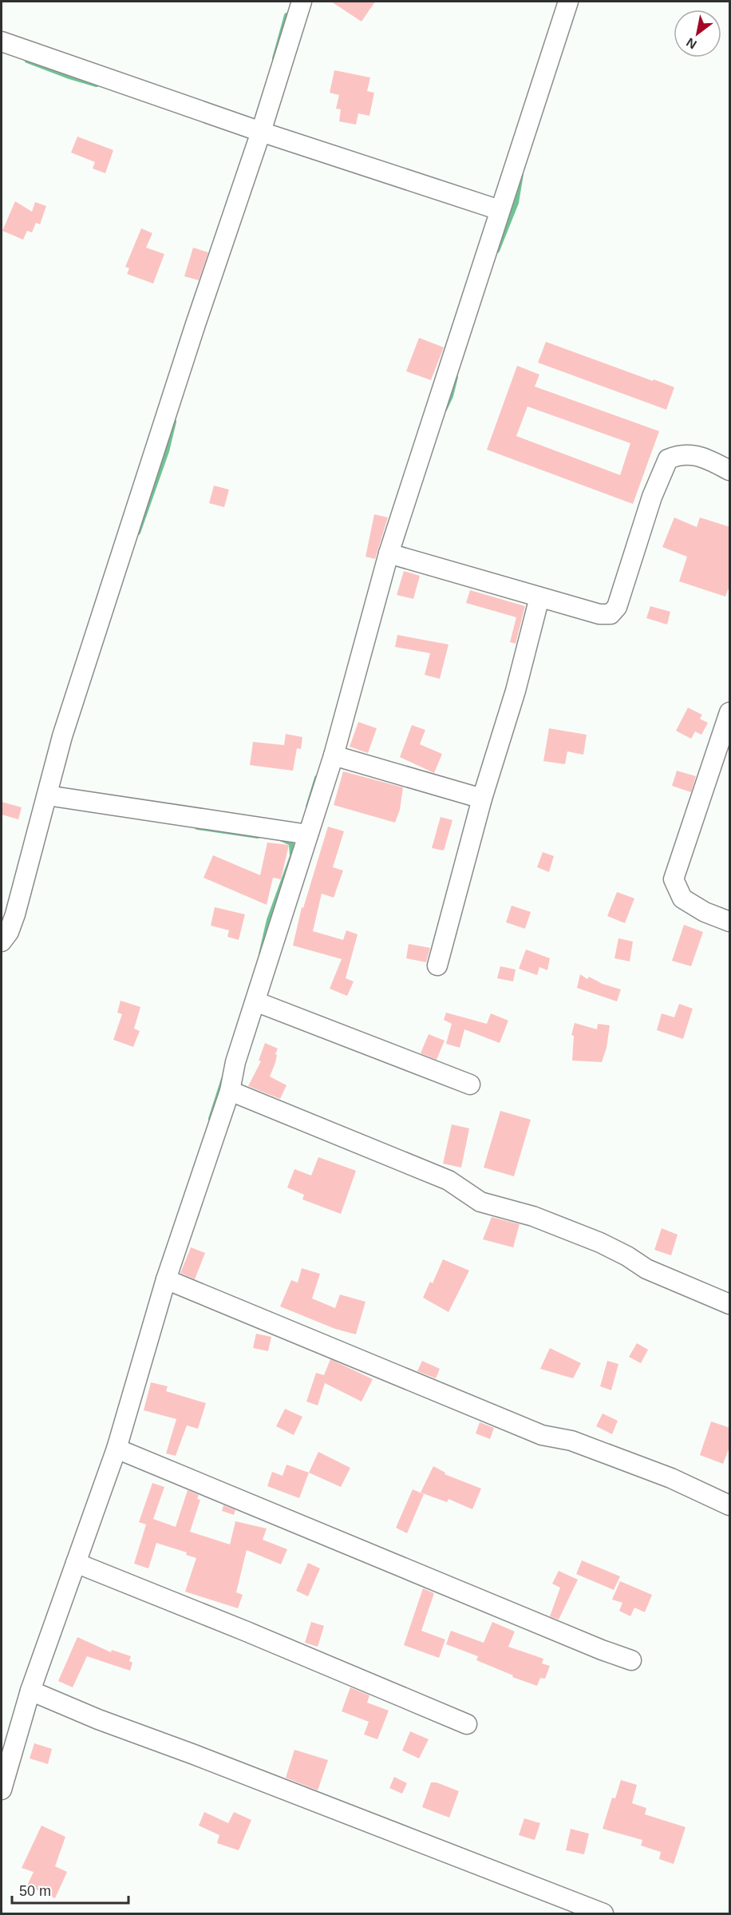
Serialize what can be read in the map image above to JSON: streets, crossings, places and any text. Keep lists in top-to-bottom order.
{
  "scale_bar": "50 m",
  "north": "bottom left"
}
